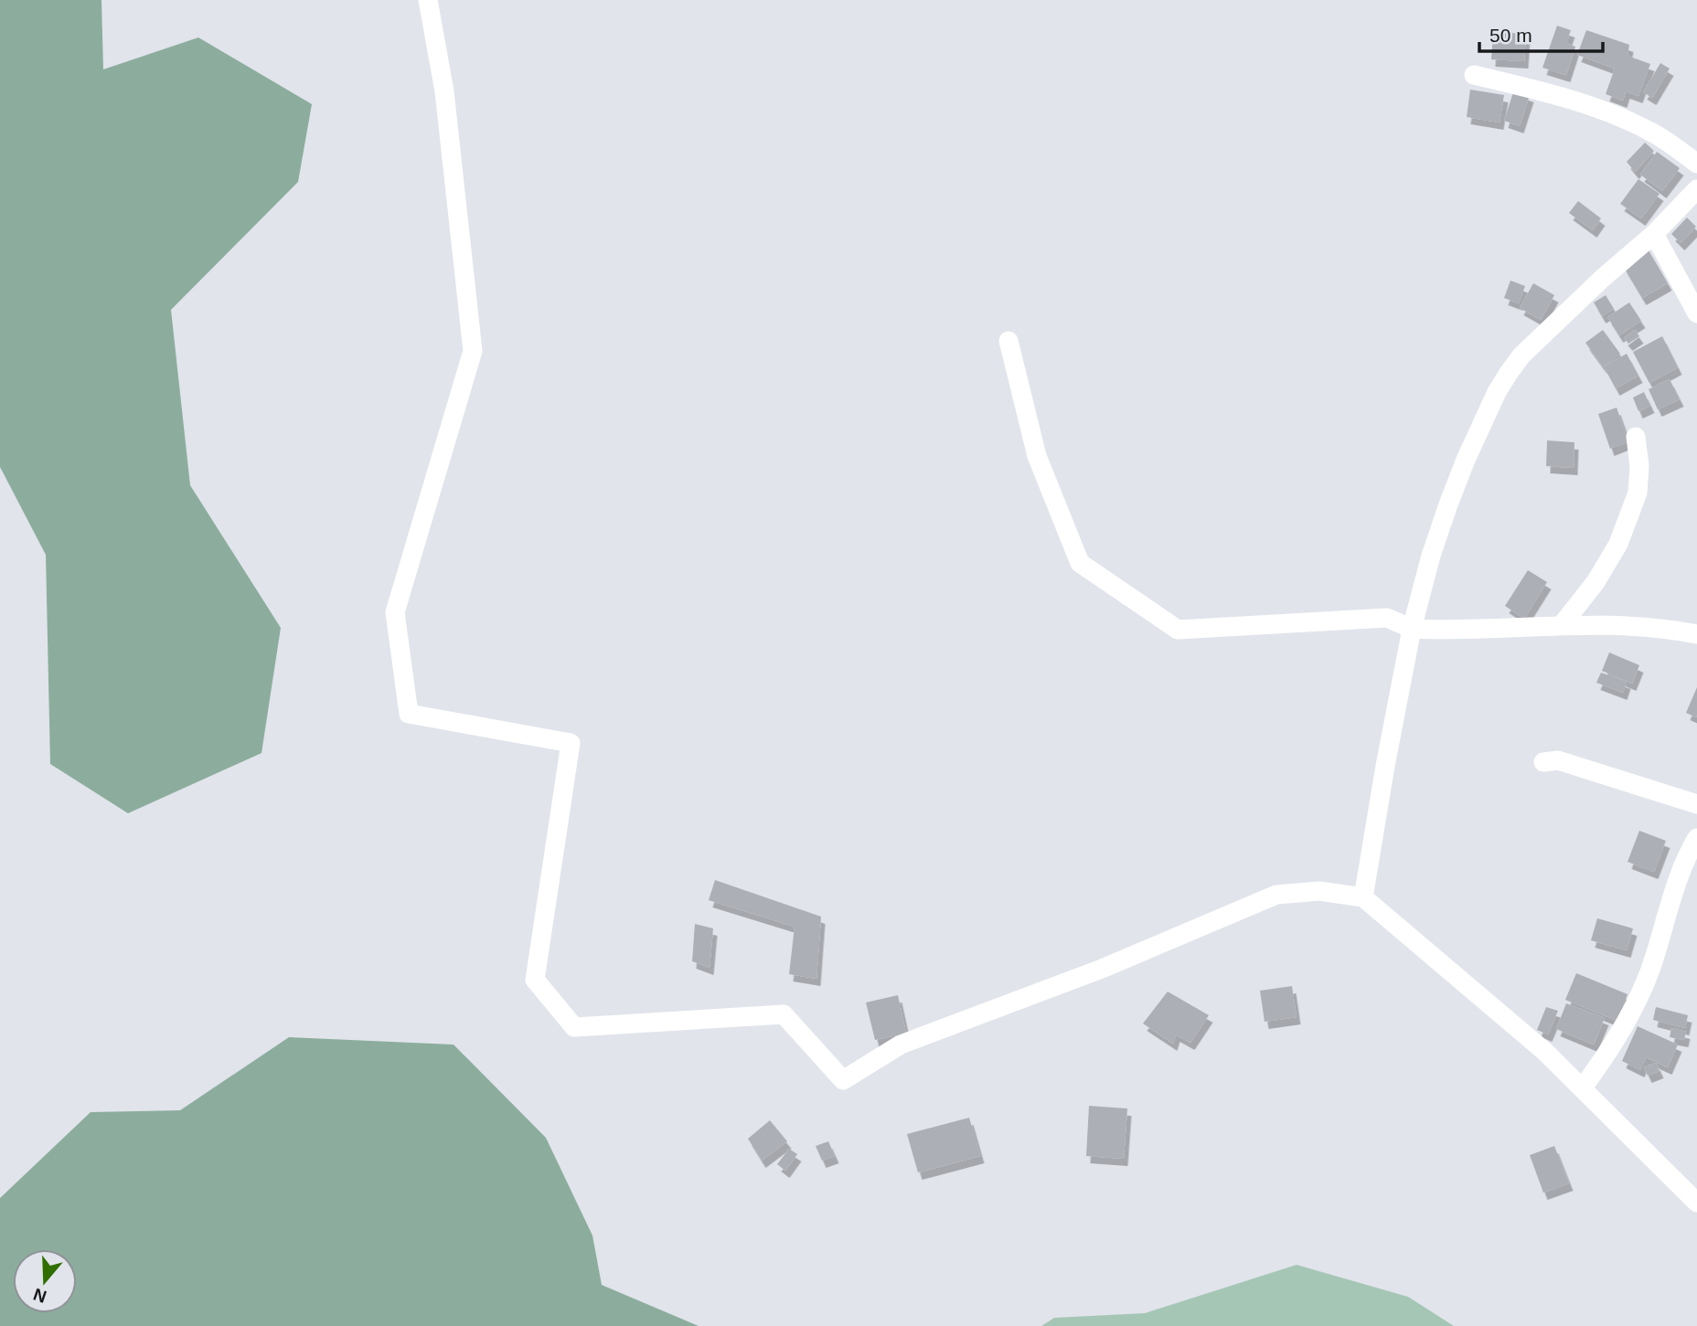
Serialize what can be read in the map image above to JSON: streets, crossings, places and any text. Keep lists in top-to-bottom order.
{
  "scale_bar": "50 m",
  "north": "bottom"
}
